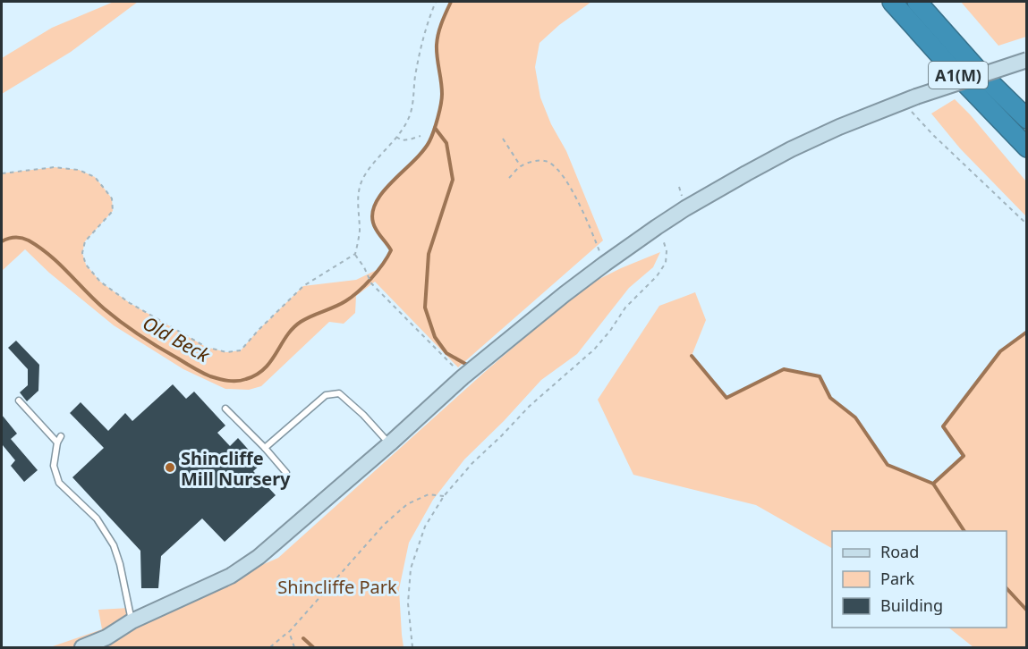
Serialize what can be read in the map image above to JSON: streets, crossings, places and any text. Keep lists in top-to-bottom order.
{
  "streets": {
    "highway": ["A1(M)"]
  },
  "water": ["Old Beck"],
  "parks": ["Shincliffe Park"],
  "places": ["Shincliffe Mill Nursery"],
  "legend": ["Road", "Park", "Building"]
}
